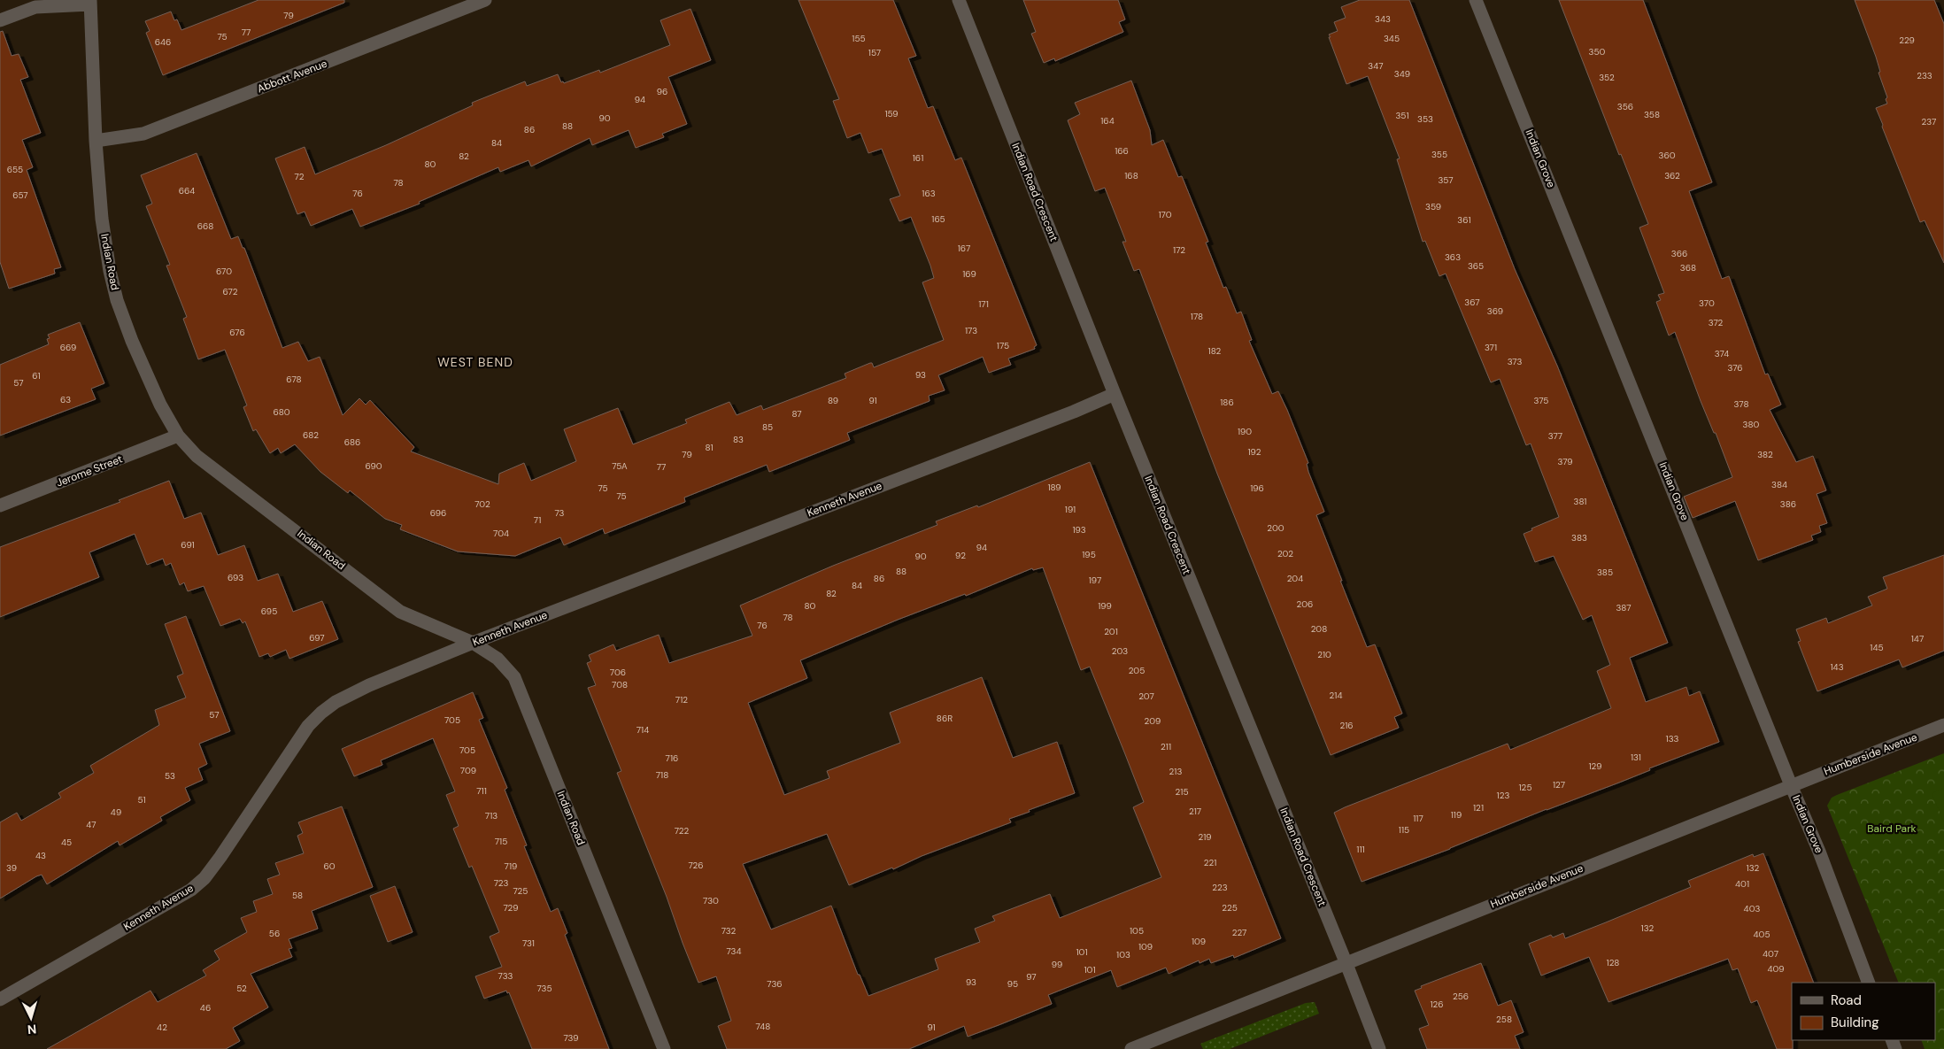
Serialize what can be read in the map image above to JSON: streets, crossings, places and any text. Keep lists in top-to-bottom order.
{
  "streets": {
    "street": [
      "Abbott Avenue",
      "Indian Grove",
      "Indian Road Crescent",
      "Indian Road",
      "Jerome Street",
      "Kenneth Avenue",
      "Humberside Avenue"
    ]
  },
  "crossings": [
    ["Abbott Avenue", "Indian Road"],
    ["Indian Grove", "Humberside Avenue"],
    ["Indian Road Crescent", "Kenneth Avenue"],
    ["Indian Road Crescent", "Humberside Avenue"],
    ["Indian Road", "Jerome Street"],
    ["Indian Road", "Kenneth Avenue"]
  ],
  "districts": ["WEST BEND"],
  "parks": ["Baird Park"],
  "house_numbers": [
    "79",
    "343",
    "77",
    "75",
    "155",
    "345",
    "229",
    "646",
    "350",
    "157",
    "347",
    "349",
    "233",
    "352",
    "96",
    "94",
    "356",
    "159",
    "358",
    "351",
    "90",
    "353",
    "164",
    "237",
    "88",
    "86",
    "84",
    "166",
    "355",
    "360",
    "82",
    "161",
    "80",
    "655",
    "168",
    "362",
    "72",
    "357",
    "78",
    "664",
    "76",
    "163",
    "657",
    "359",
    "170",
    "165",
    "361",
    "668",
    "167",
    "172",
    "366",
    "363",
    "365",
    "368",
    "670",
    "169",
    "672",
    "367",
    "370",
    "171",
    "369",
    "178",
    "372",
    "173",
    "676",
    "175",
    "669",
    "371",
    "182",
    "374",
    "373",
    "376",
    "93",
    "61",
    "678",
    "57",
    "63",
    "89",
    "91",
    "375",
    "186",
    "378",
    "680",
    "87",
    "380",
    "85",
    "190",
    "682",
    "377",
    "83",
    "686",
    "81",
    "192",
    "79",
    "382",
    "379",
    "690",
    "75A",
    "77",
    "384",
    "189",
    "75",
    "196",
    "75",
    "381",
    "702",
    "386",
    "191",
    "696",
    "73",
    "71",
    "200",
    "193",
    "704",
    "383",
    "691",
    "94",
    "202",
    "195",
    "92",
    "90",
    "88",
    "385",
    "693",
    "86",
    "204",
    "197",
    "84",
    "82",
    "206",
    "80",
    "199",
    "387",
    "695",
    "78",
    "76",
    "208",
    "201",
    "697",
    "147",
    "145",
    "203",
    "210",
    "143",
    "205",
    "706",
    "708",
    "214",
    "207",
    "712",
    "57",
    "86R",
    "705",
    "209",
    "216",
    "714",
    "133",
    "211",
    "705",
    "131",
    "716",
    "129",
    "709",
    "213",
    "718",
    "53",
    "127",
    "125",
    "711",
    "215",
    "123",
    "51",
    "121",
    "217",
    "49",
    "119",
    "713",
    "117",
    "47",
    "115",
    "722",
    "219",
    "715",
    "45",
    "111",
    "43",
    "221",
    "726",
    "60",
    "719",
    "39",
    "132",
    "723",
    "401",
    "223",
    "725",
    "58",
    "730",
    "729",
    "225",
    "403",
    "132",
    "732",
    "105",
    "227",
    "56",
    "405",
    "109",
    "731",
    "109",
    "734",
    "101",
    "407",
    "103",
    "128",
    "99",
    "409",
    "101",
    "733",
    "97",
    "93",
    "736",
    "95",
    "52",
    "735",
    "256",
    "126",
    "46",
    "258",
    "748",
    "42",
    "91",
    "739"
  ],
  "legend": ["Road", "Building"],
  "north": "bottom"
}
